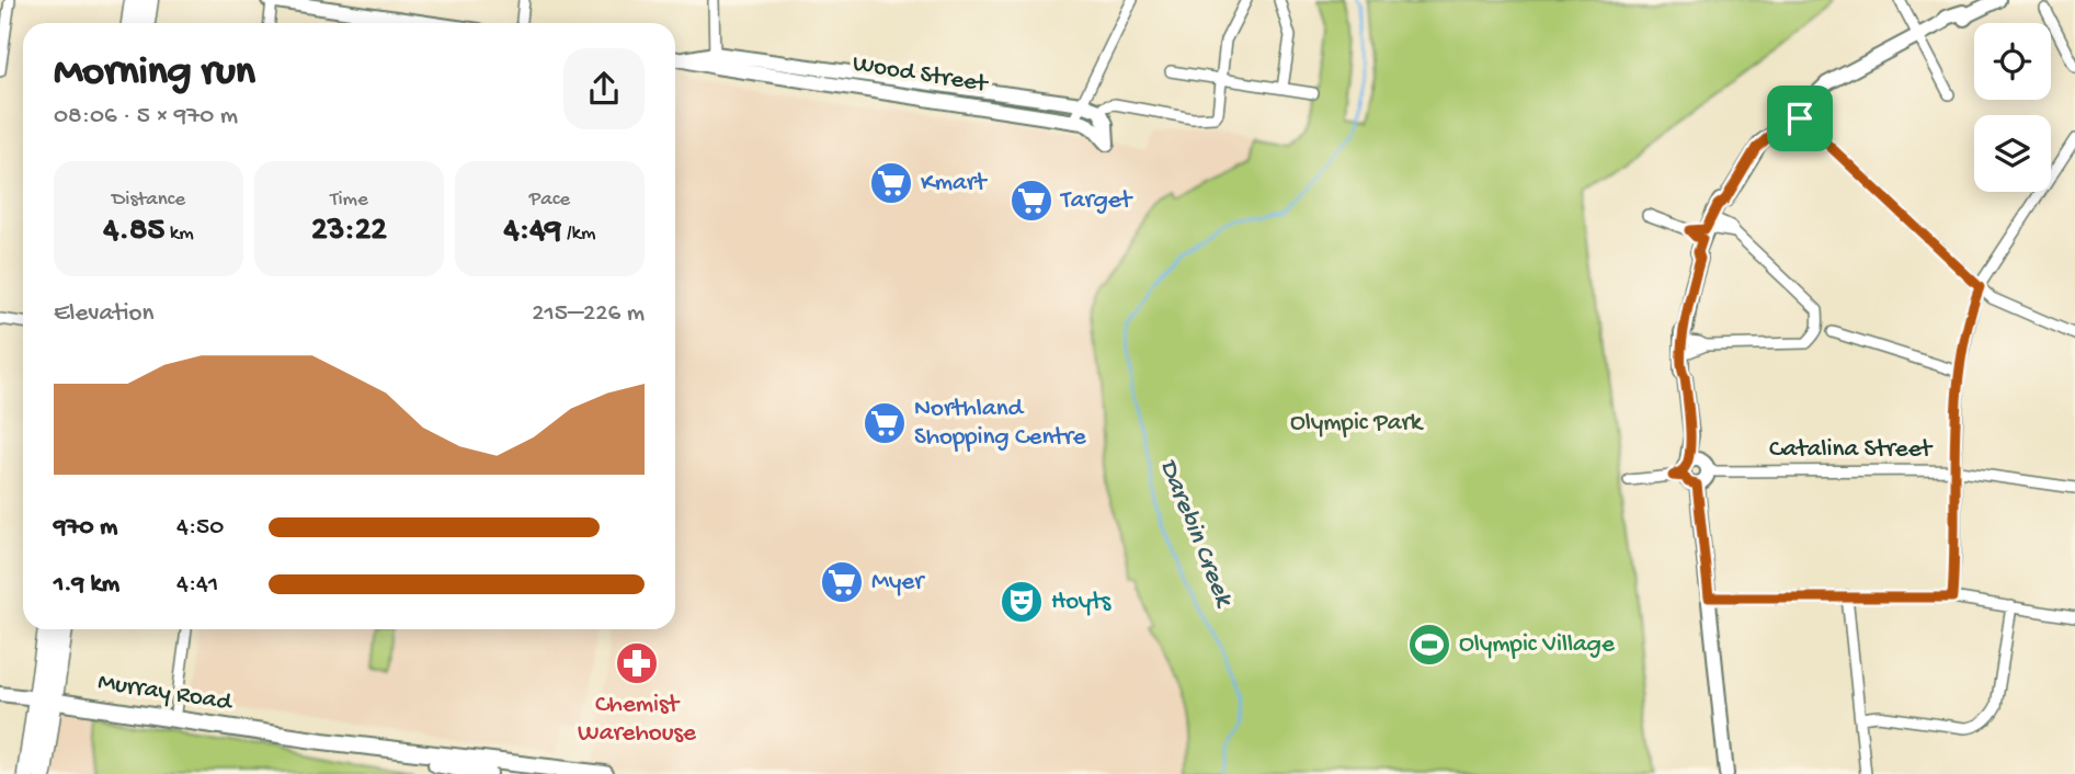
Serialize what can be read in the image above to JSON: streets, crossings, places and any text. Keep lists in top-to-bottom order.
{
  "streets": {
    "main road": ["Murray Road"],
    "street": ["Wood Street", "Catalina Street"]
  },
  "water": ["Darebin Creek"],
  "parks": ["Olympic Park"],
  "places": {
    "supermarket": [
      "Kmart",
      "Target",
      "Northland Shopping Centre",
      "Myer"
    ],
    "theatre": ["Hoyts"],
    "sports": ["Olympic Village"],
    "pharmacy": ["Chemist Warehouse"]
  },
  "page": {
    "heading": ["Morning run", "08:06 · 5 × 970 m"],
    "stats": [
      ["Distance", "4.85 km"],
      ["Time", "23:22"],
      ["Pace", "4:49 /km"]
    ],
    "chart": ["Elevation", "215–226 m"],
    "list": [
      {
        "name": "970 m",
        "note": "4:50"
      },
      {
        "name": "1.9 km",
        "note": "4:41"
      }
    ]
  }
}
